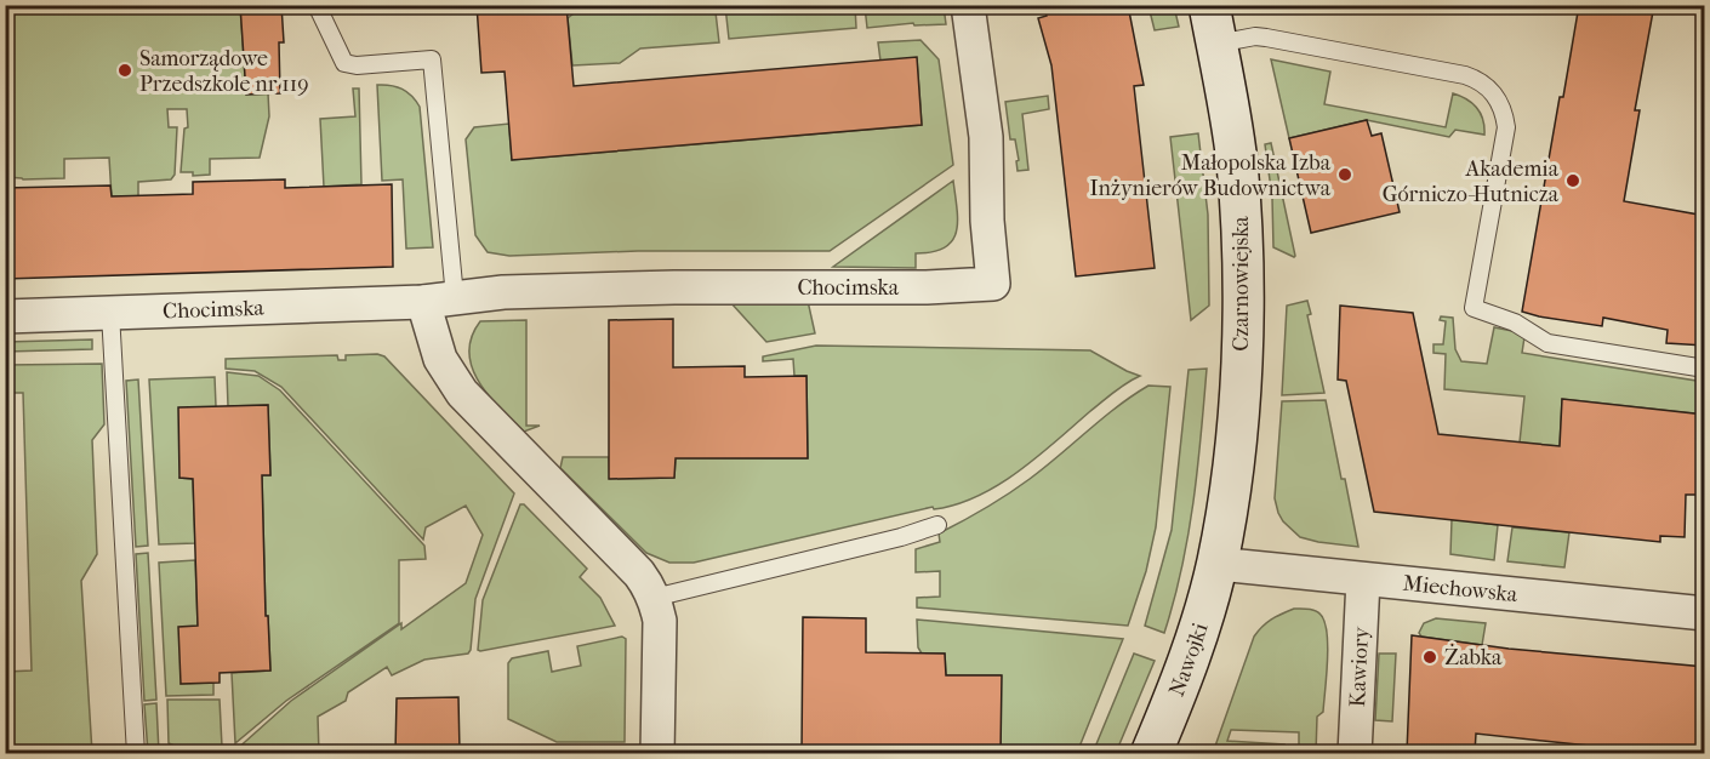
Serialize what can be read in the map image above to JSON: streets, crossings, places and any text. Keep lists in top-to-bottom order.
{
  "streets": {
    "main road": ["Czarnowiejska", "Nawojki"],
    "street": ["Chocimska", "Miechowska", "Kawiory"]
  },
  "crossings": [
    ["Czarnowiejska", "Miechowska"],
    ["Czarnowiejska", "Nawojki"],
    ["Miechowska", "Nawojki"],
    ["Miechowska", "Kawiory"]
  ],
  "places": [
    "Samorządowe Przedszkole nr 119",
    "Małopolska Izba Inżynierów Budownictwa",
    "Akademia Górniczo-Hutnicza",
    "Żabka"
  ]
}
